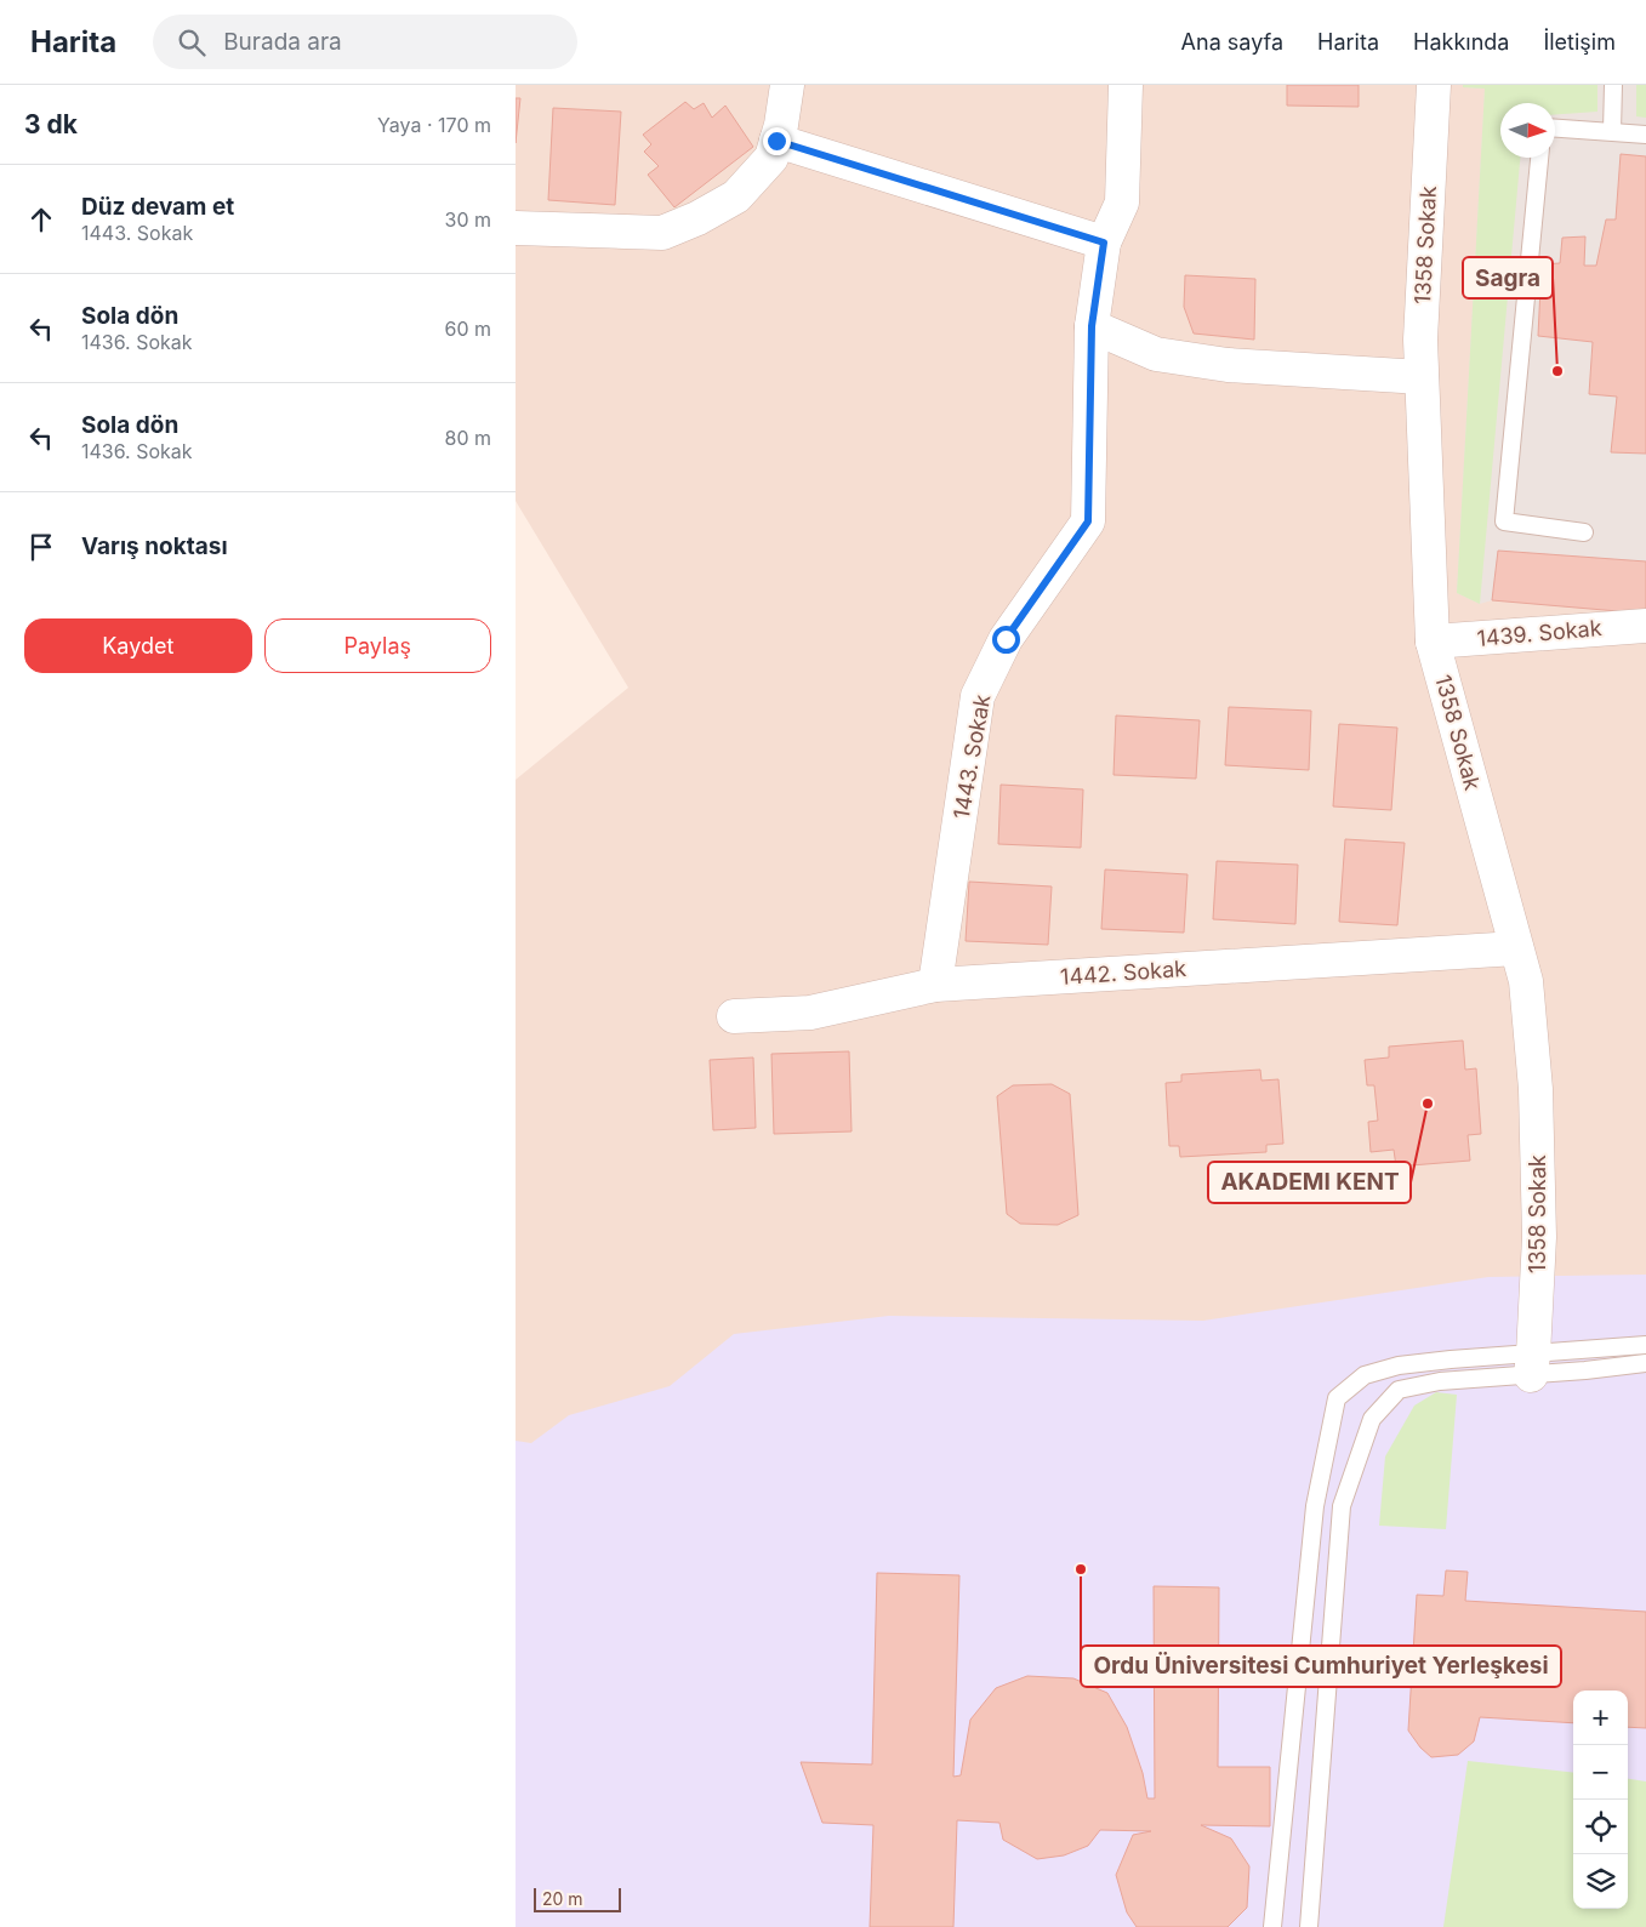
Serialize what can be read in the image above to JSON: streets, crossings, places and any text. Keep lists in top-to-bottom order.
{
  "streets": {
    "street": [
      "1358 Sokak",
      "1439. Sokak",
      "1443. Sokak",
      "1442. Sokak"
    ]
  },
  "crossings": [
    ["1358 Sokak", "1439. Sokak"],
    ["1358 Sokak", "1442. Sokak"],
    ["1443. Sokak", "1442. Sokak"]
  ],
  "places": ["Sagra", "AKADEMI KENT", "Ordu Üniversitesi Cumhuriyet Yerleşkesi"],
  "scale_bar": "20 m",
  "north": "right",
  "page": {
    "header": "Harita",
    "search": "Burada ara",
    "nav": [
      "Ana sayfa",
      "Harita",
      "Hakkında",
      "İletişim"
    ],
    "heading": ["3 dk", "Yaya · 170 m"],
    "list": [
      ["Düz devam et", "1443. Sokak", "30 m"],
      ["Sola dön", "1436. Sokak", "60 m"],
      ["Sola dön", "1436. Sokak", "80 m"],
      "Varış noktası"
    ],
    "buttons": ["Kaydet", "Paylaş"],
    "map_buttons": ["+", "−"],
    "scale": "20 m"
  }
}
